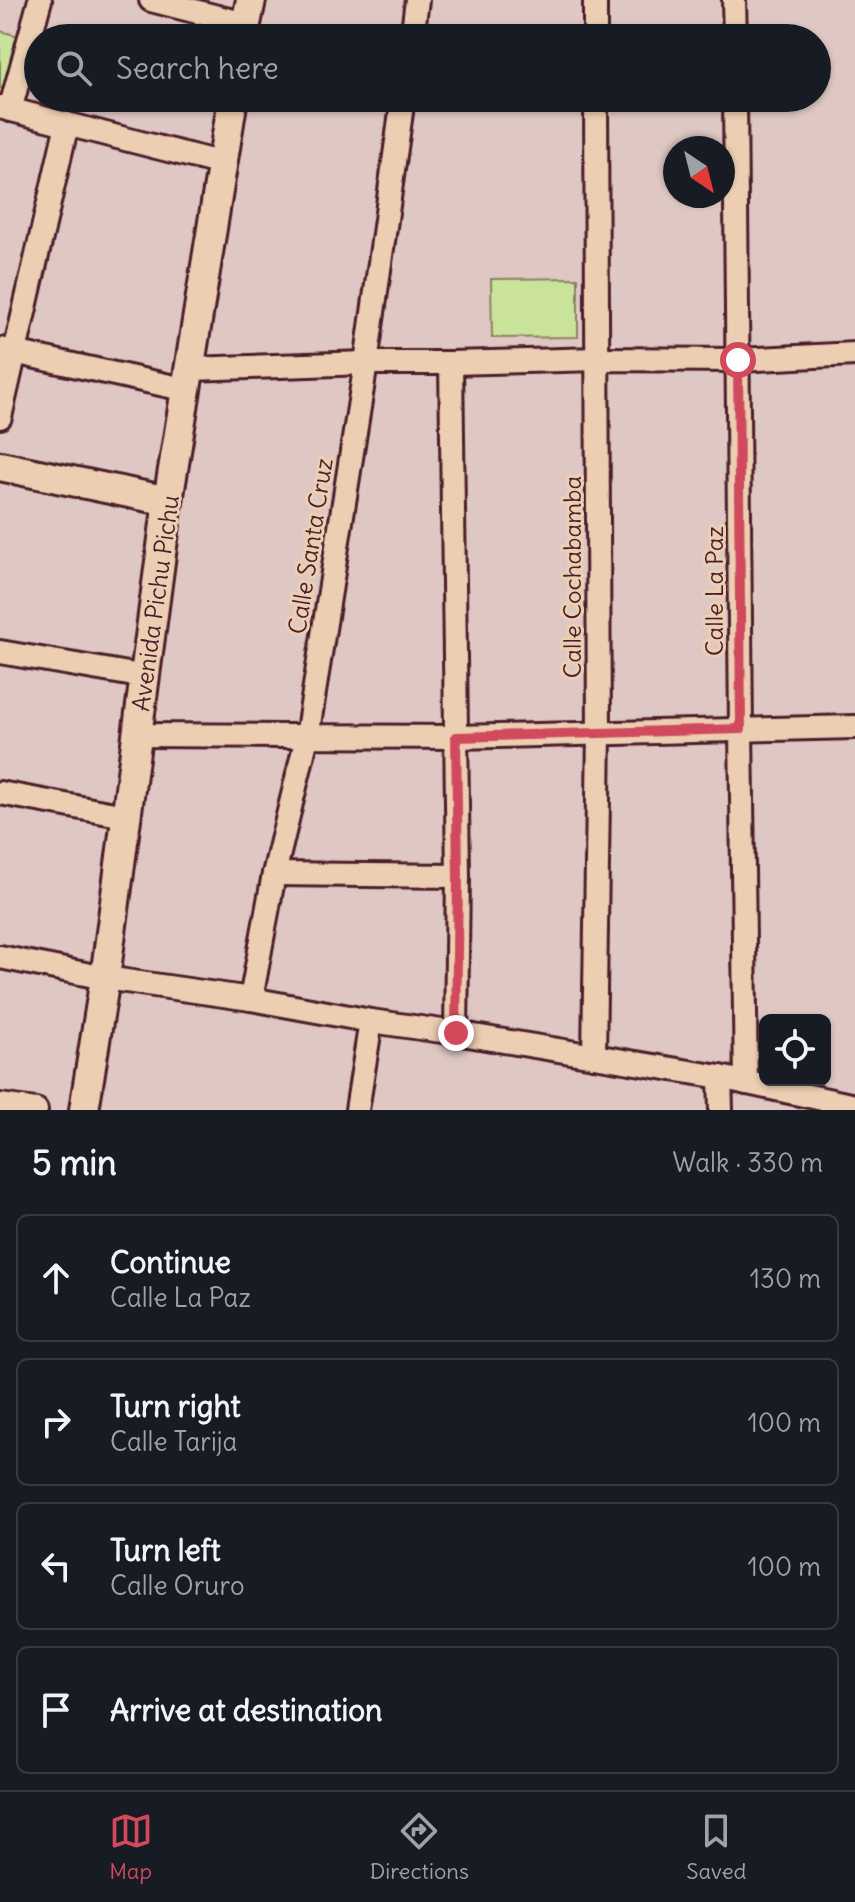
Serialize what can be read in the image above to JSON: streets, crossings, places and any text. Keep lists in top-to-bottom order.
{
  "streets": {
    "street": [
      "Calle Santa Cruz",
      "Calle Cochabamba",
      "Calle La Paz",
      "Avenida Pichu Pichu"
    ]
  },
  "north": "bottom right",
  "page": {
    "search": "Search here",
    "heading": ["5 min", "Walk · 330 m"],
    "list": [
      ["Continue", "Calle La Paz", "130 m"],
      ["Turn right", "Calle Tarija", "100 m"],
      ["Turn left", "Calle Oruro", "100 m"],
      "Arrive at destination"
    ],
    "nav": ["Map", "Directions", "Saved"]
  }
}
